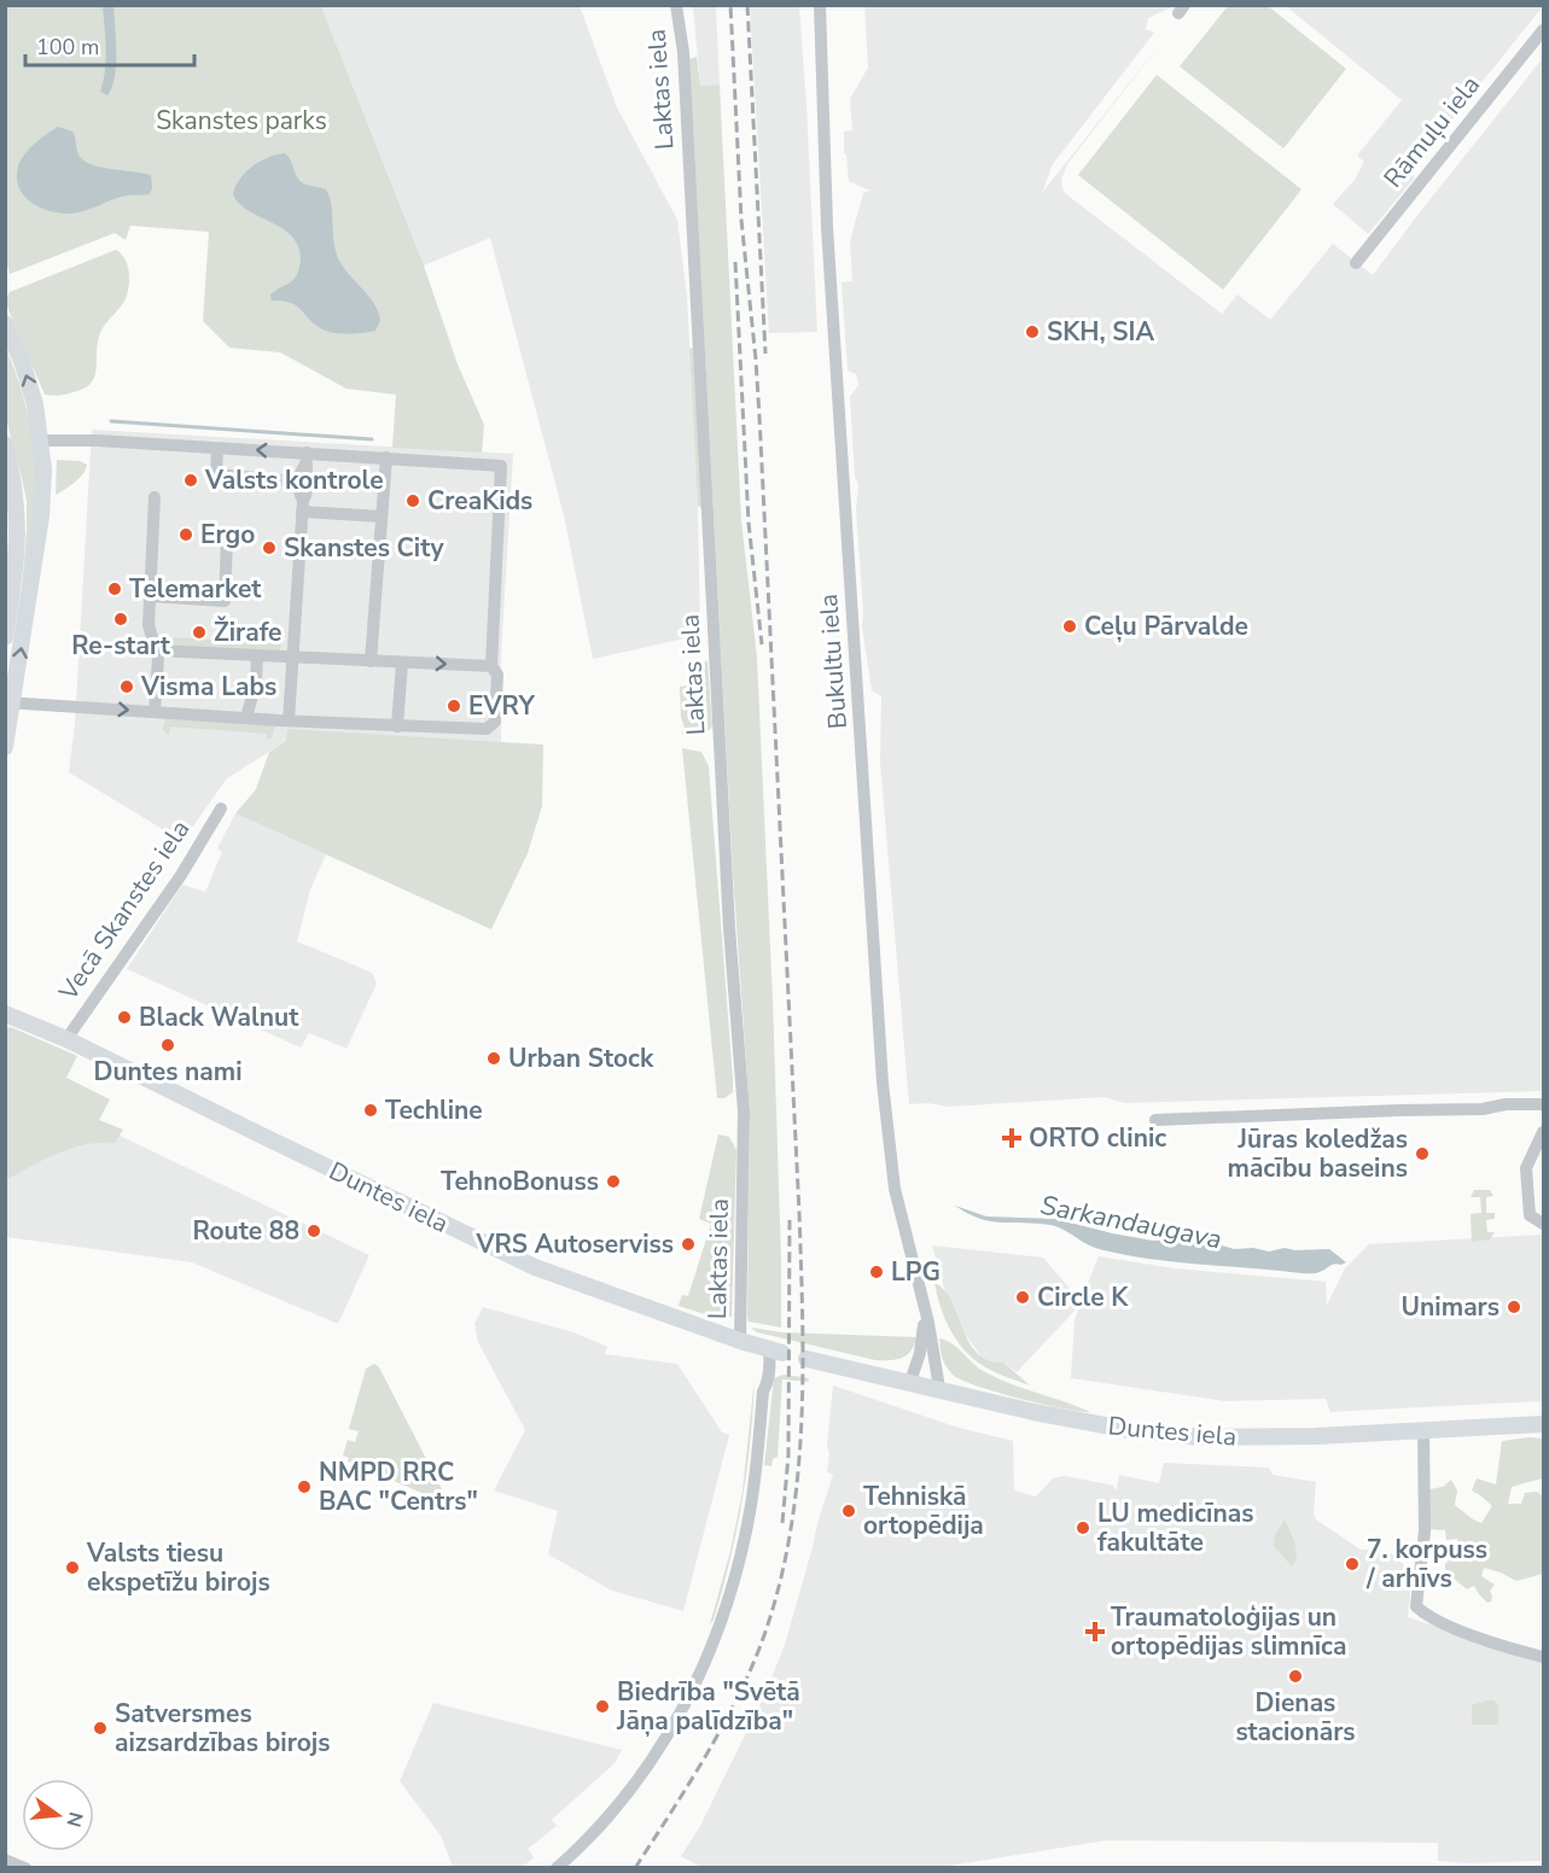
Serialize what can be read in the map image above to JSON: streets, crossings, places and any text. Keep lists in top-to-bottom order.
{
  "streets": {
    "main road": ["Duntes iela"],
    "street": [
      "Laktas iela",
      "Rāmuļu iela",
      "Bukultu iela",
      "Vecā Skanstes iela"
    ]
  },
  "crossings": [
    ["Laktas iela", "Duntes iela"],
    ["Bukultu iela", "Duntes iela"],
    ["Vecā Skanstes iela", "Duntes iela"]
  ],
  "water": ["Sarkandaugava"],
  "parks": ["Skanstes parks"],
  "places": {
    "other": [
      "SKH, SIA",
      "Valsts kontrole",
      "CreaKids",
      "Ergo",
      "Skanstes City",
      "Telemarket",
      "Re-start",
      "Ceļu Pārvalde",
      "Žirafe",
      "Visma Labs",
      "EVRY",
      "Black Walnut",
      "Duntes nami",
      "Urban Stock",
      "Techline",
      "Jūras koledžas mācību baseins",
      "TehnoBonuss",
      "Route 88",
      "VRS Autoserviss",
      "LPG",
      "Circle K",
      "Unimars",
      "NMPD RRC BAC \"Centrs\"",
      "Tehniskā ortopēdija",
      "LU medicīnas fakultāte",
      "7. korpuss / arhīvs",
      "Valsts tiesu ekspetīžu birojs",
      "Dienas stacionārs",
      "Biedrība \"Svētā Jāņa palīdzība\"",
      "Satversmes aizsardzības birojs"
    ],
    "health": ["ORTO clinic", "Traumatoloģijas un ortopēdijas slimnīca"]
  },
  "scale_bar": "100 m",
  "north": "right"
}
